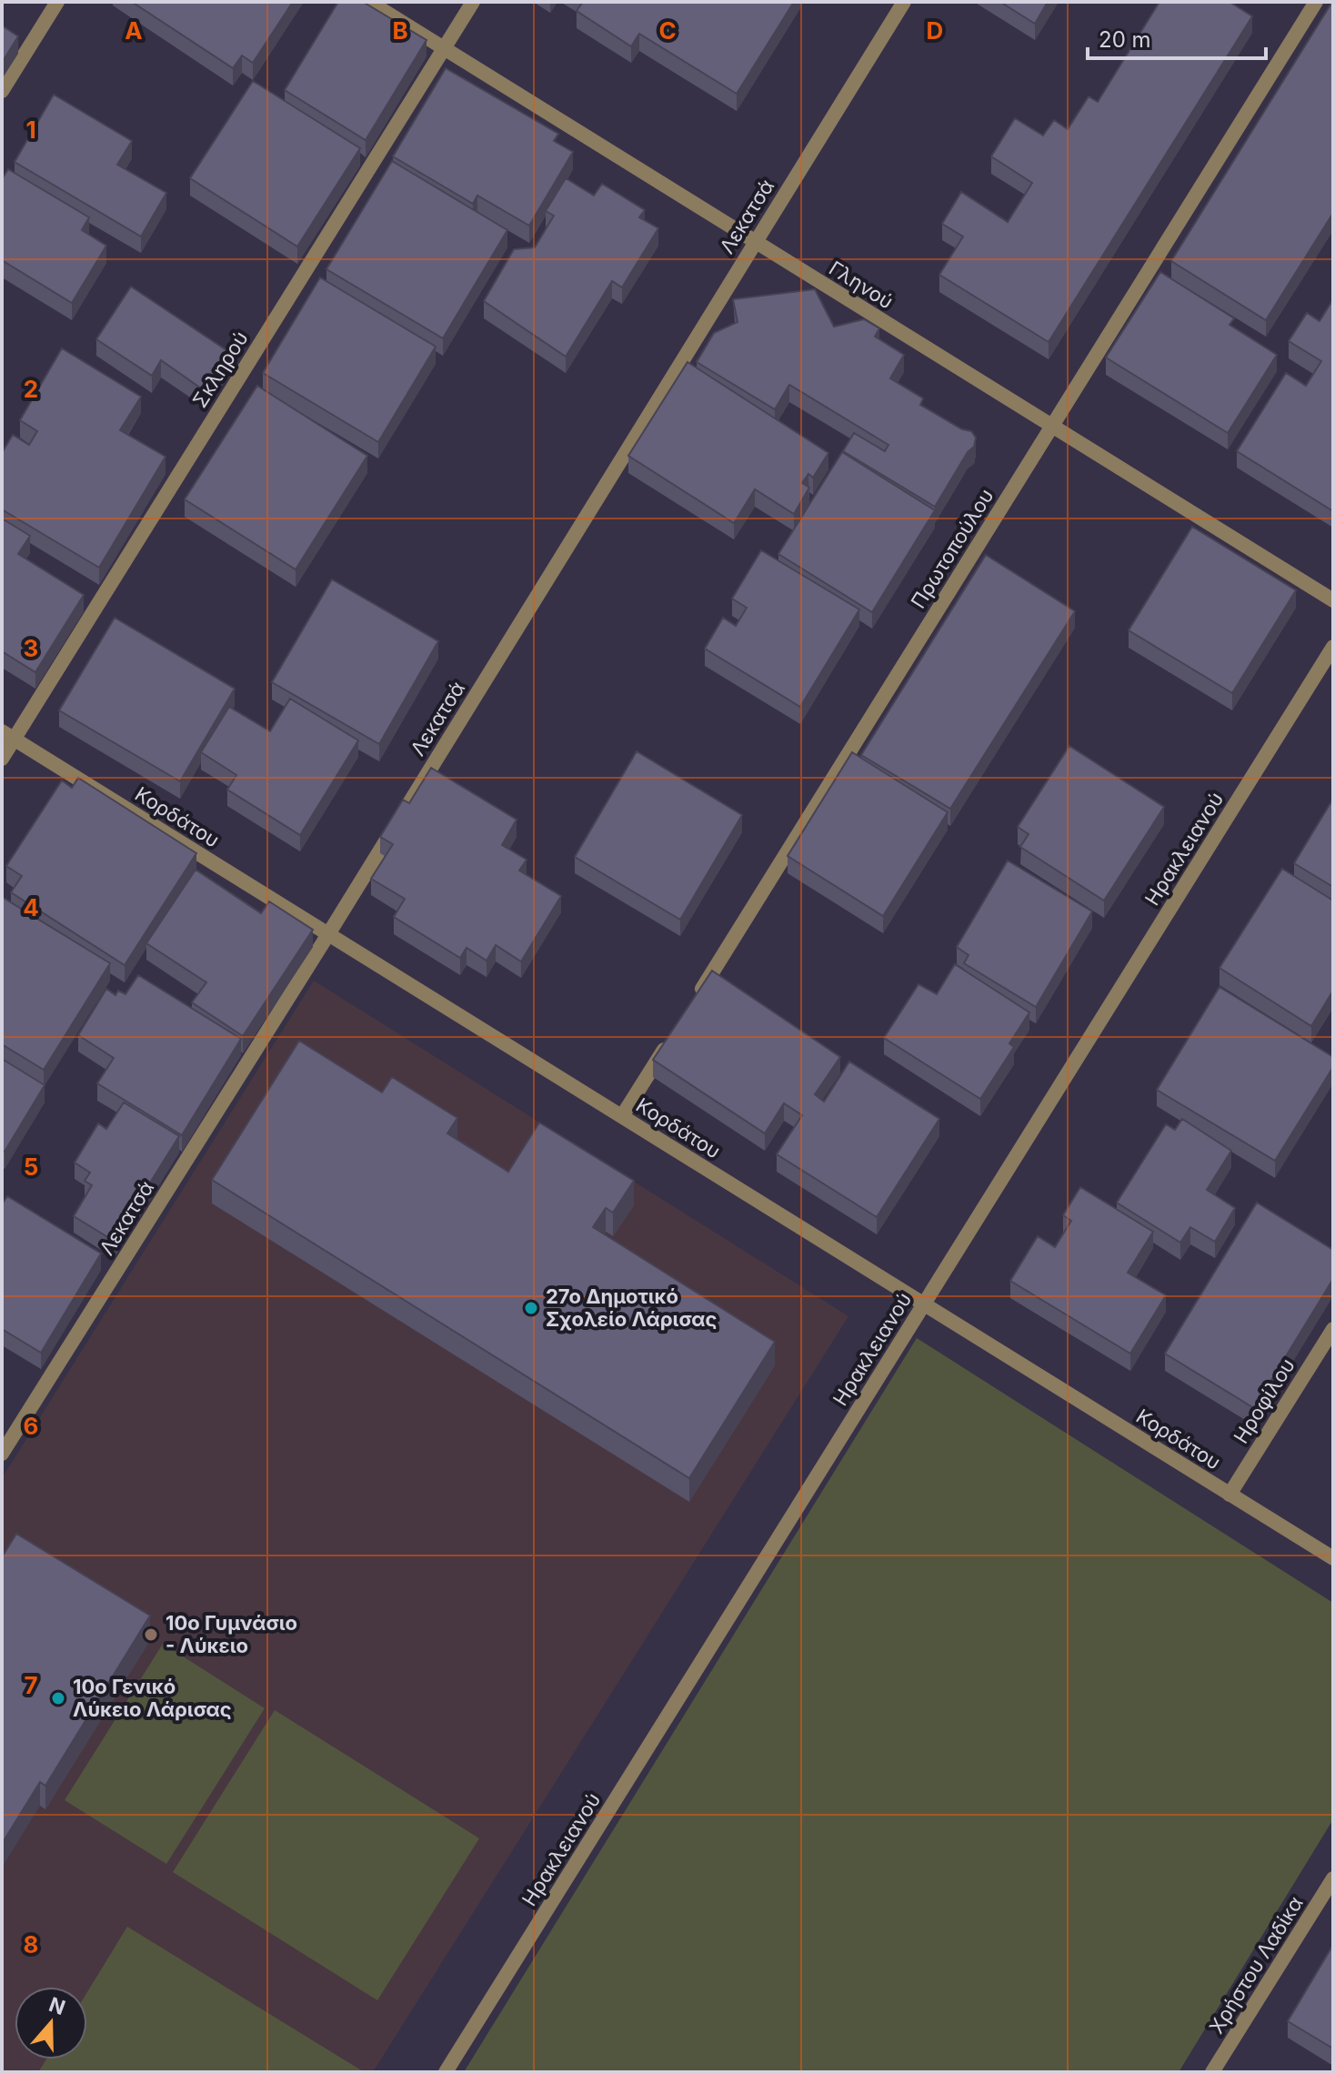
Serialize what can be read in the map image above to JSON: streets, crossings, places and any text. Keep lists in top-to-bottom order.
{
  "streets": {
    "street": [
      "Λεκατσά",
      "Γληνού",
      "Σκληρού",
      "Πρωτοπούλου",
      "Κορδάτου",
      "Ηρακλειανού",
      "Ηροφίλου",
      "Χρήστου Λαδίκα"
    ]
  },
  "crossings": [
    ["Λεκατσά", "Γληνού"],
    ["Λεκατσά", "Κορδάτου"],
    ["Γληνού", "Σκληρού"],
    ["Γληνού", "Πρωτοπούλου"],
    ["Σκληρού", "Κορδάτου"],
    ["Κορδάτου", "Ηρακλειανού"],
    ["Κορδάτου", "Ηροφίλου"]
  ],
  "places": ["27ο Δημοτικό Σχολείο Λάρισας", "10ο Γυμνάσιο - Λύκειο", "10ο Γενικό Λύκειο Λάρισας"],
  "scale_bar": "20 m",
  "north": "top",
  "grid": {
    "columns": [
      "A",
      "B",
      "C",
      "D"
    ],
    "rows": [
      "1",
      "2",
      "3",
      "4",
      "5",
      "6",
      "7",
      "8"
    ]
  }
}
